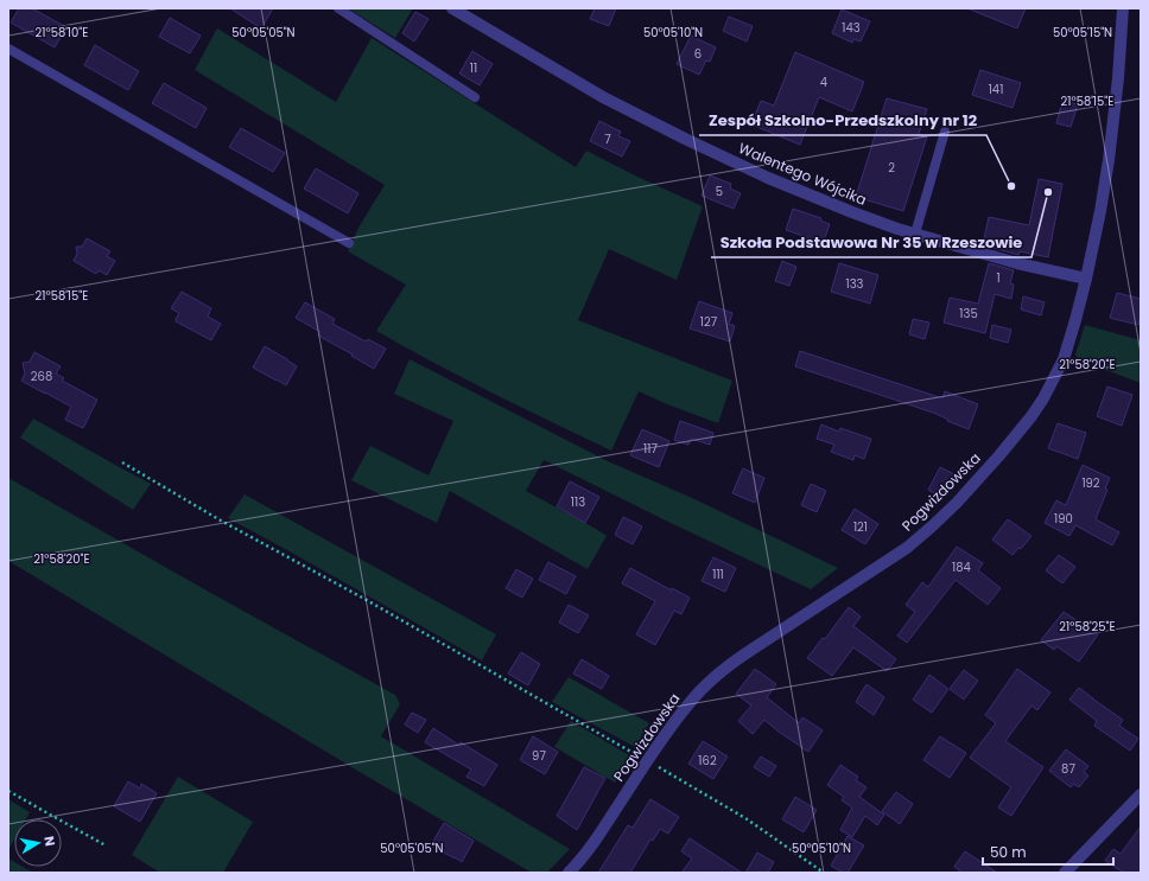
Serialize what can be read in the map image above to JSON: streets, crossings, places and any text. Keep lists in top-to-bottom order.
{
  "streets": {
    "street": ["Walentego Wójcika", "Pogwizdowska"]
  },
  "crossings": [
    ["Walentego Wójcika", "Pogwizdowska"]
  ],
  "places": ["Zespół Szkolno-Przedszkolny nr 12", "Szkoła Podstawowa Nr 35 w Rzeszowie"],
  "house_numbers": [
    "143",
    "6",
    "11",
    "4",
    "141",
    "7",
    "2",
    "5",
    "1",
    "133",
    "135",
    "127",
    "268",
    "117",
    "192",
    "113",
    "190",
    "121",
    "184",
    "111",
    "97",
    "162",
    "87"
  ],
  "scale_bar": "50 m",
  "north": "right",
  "coordinates": [
    "50°05'05\"N",
    "50°05'10\"N",
    "50°05'15\"N",
    "21°58'10\"E",
    "21°58'15\"E",
    "21°58'20\"E",
    "21°58'25\"E"
  ]
}
